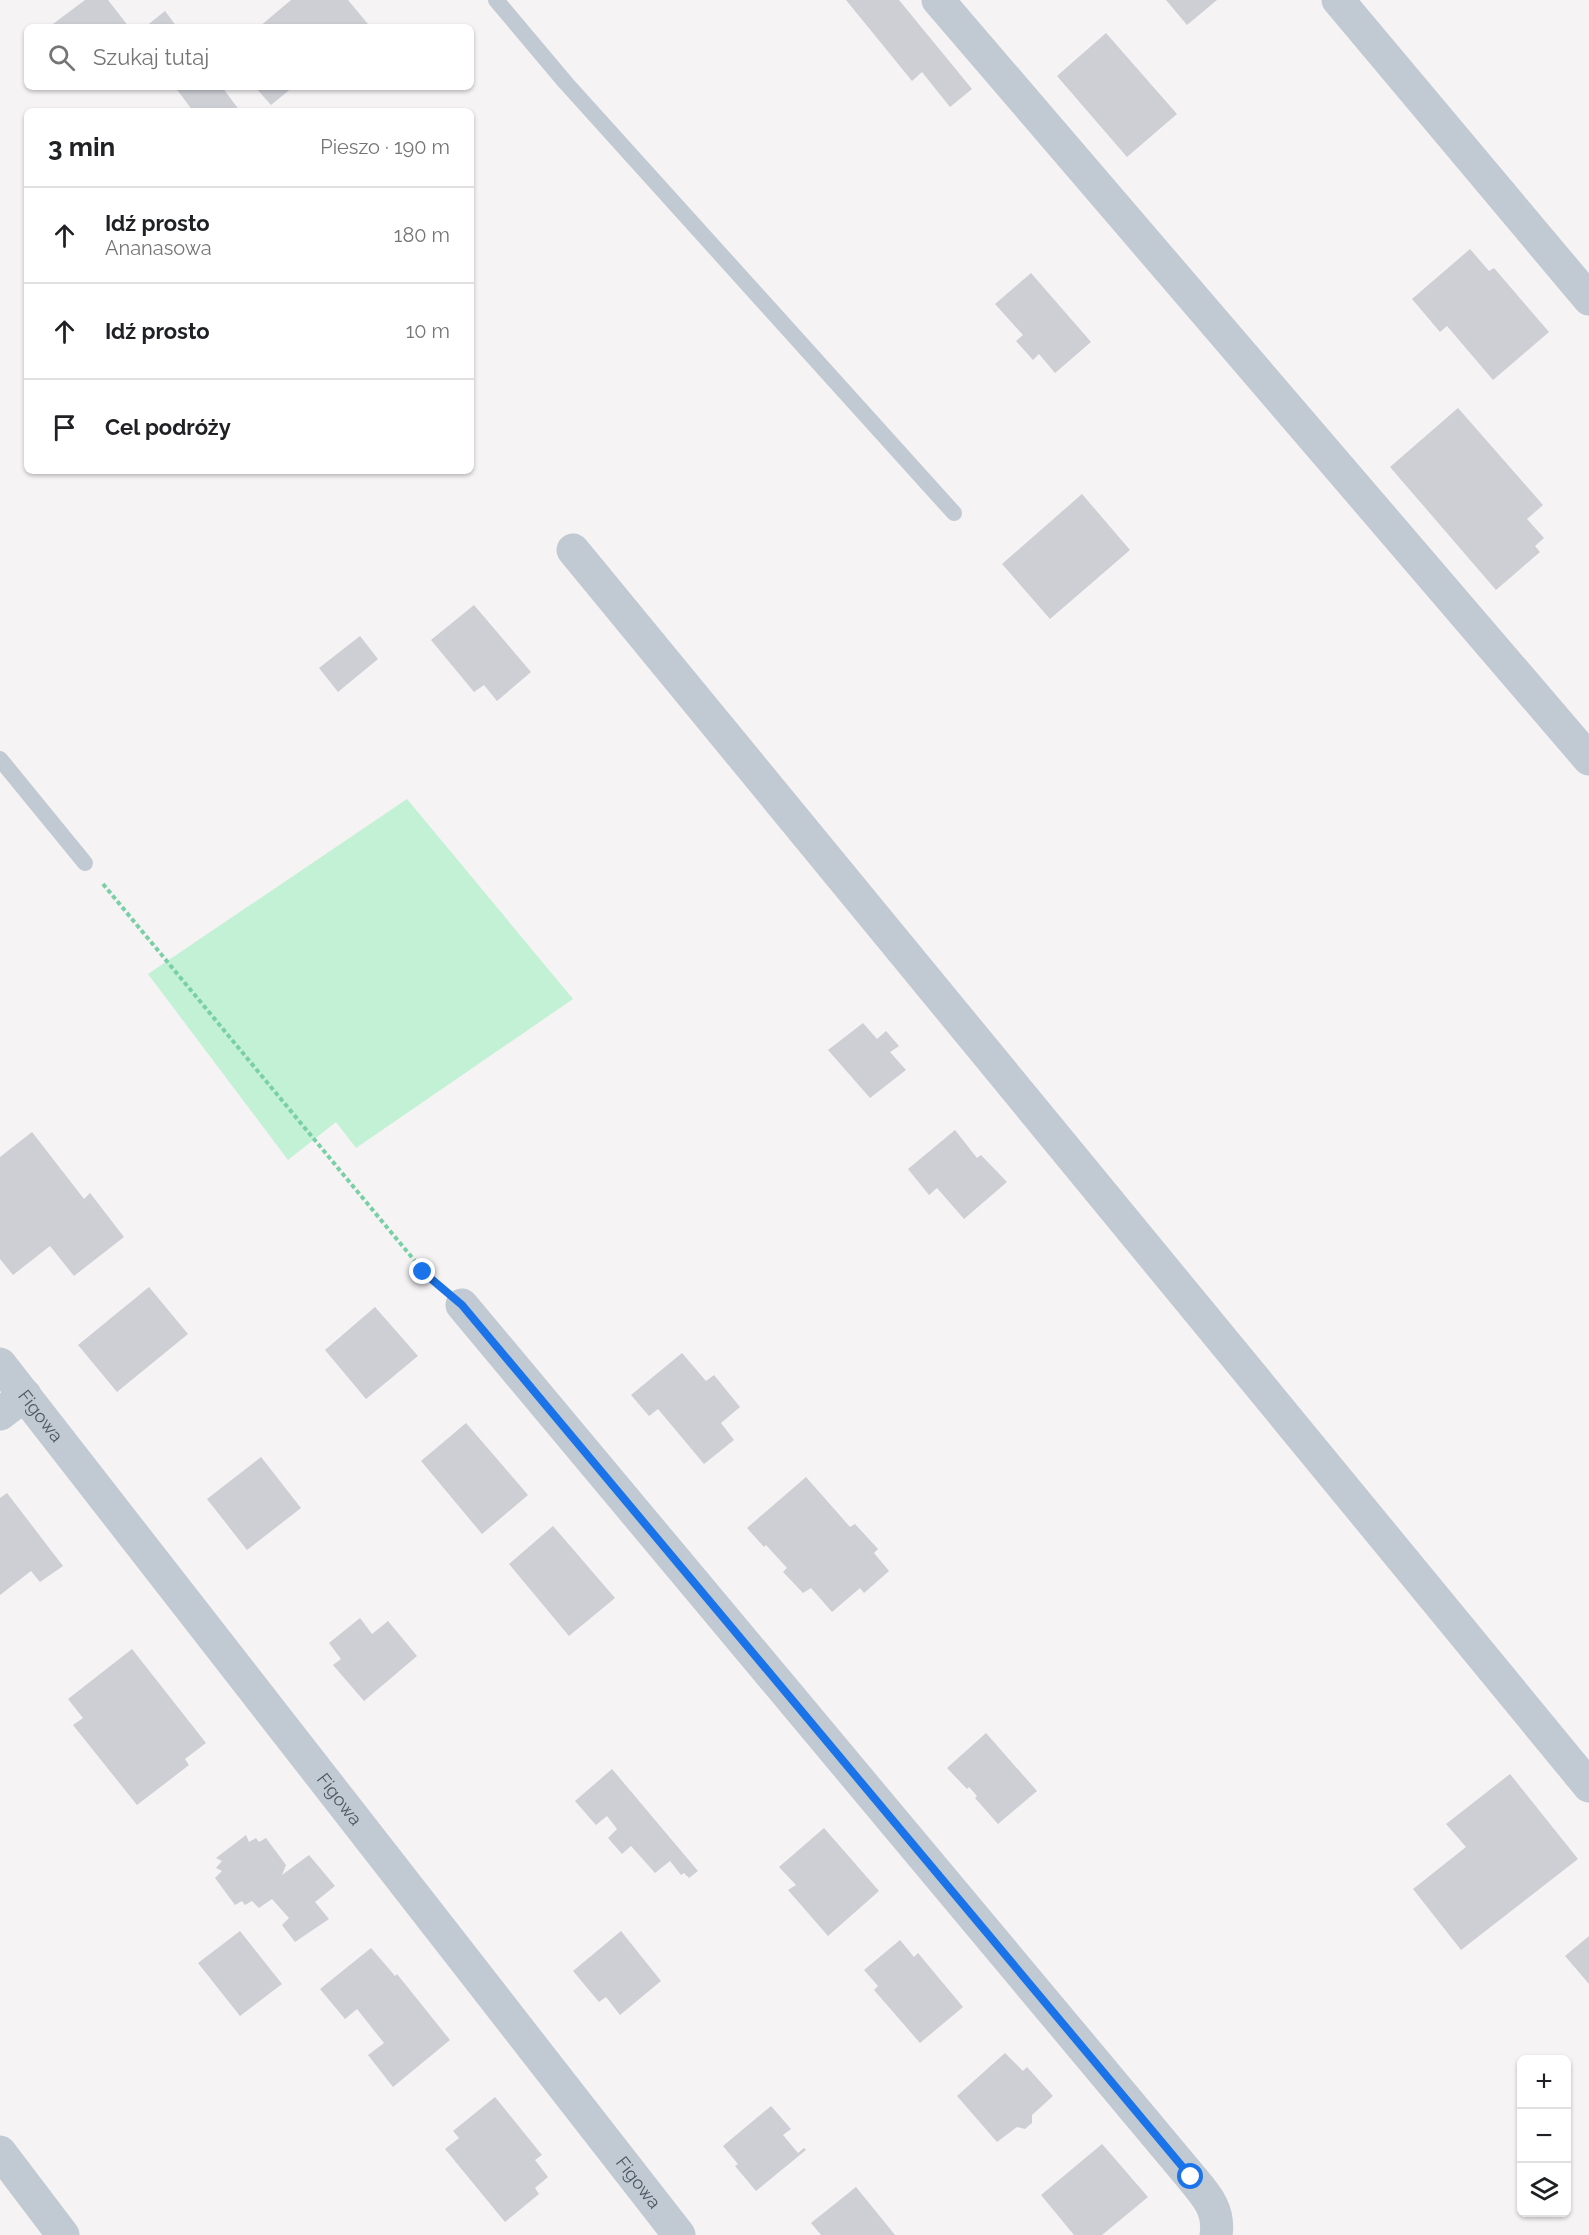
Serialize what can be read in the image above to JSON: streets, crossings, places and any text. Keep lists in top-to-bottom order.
{
  "streets": {
    "street": ["Figowa"]
  },
  "page": {
    "search": "Szukaj tutaj",
    "heading": ["3 min", "Pieszo · 190 m"],
    "list": [
      ["Idź prosto", "Ananasowa", "180 m"],
      ["Idź prosto", "10 m"],
      "Cel podróży"
    ],
    "map_buttons": ["+", "−"]
  }
}
